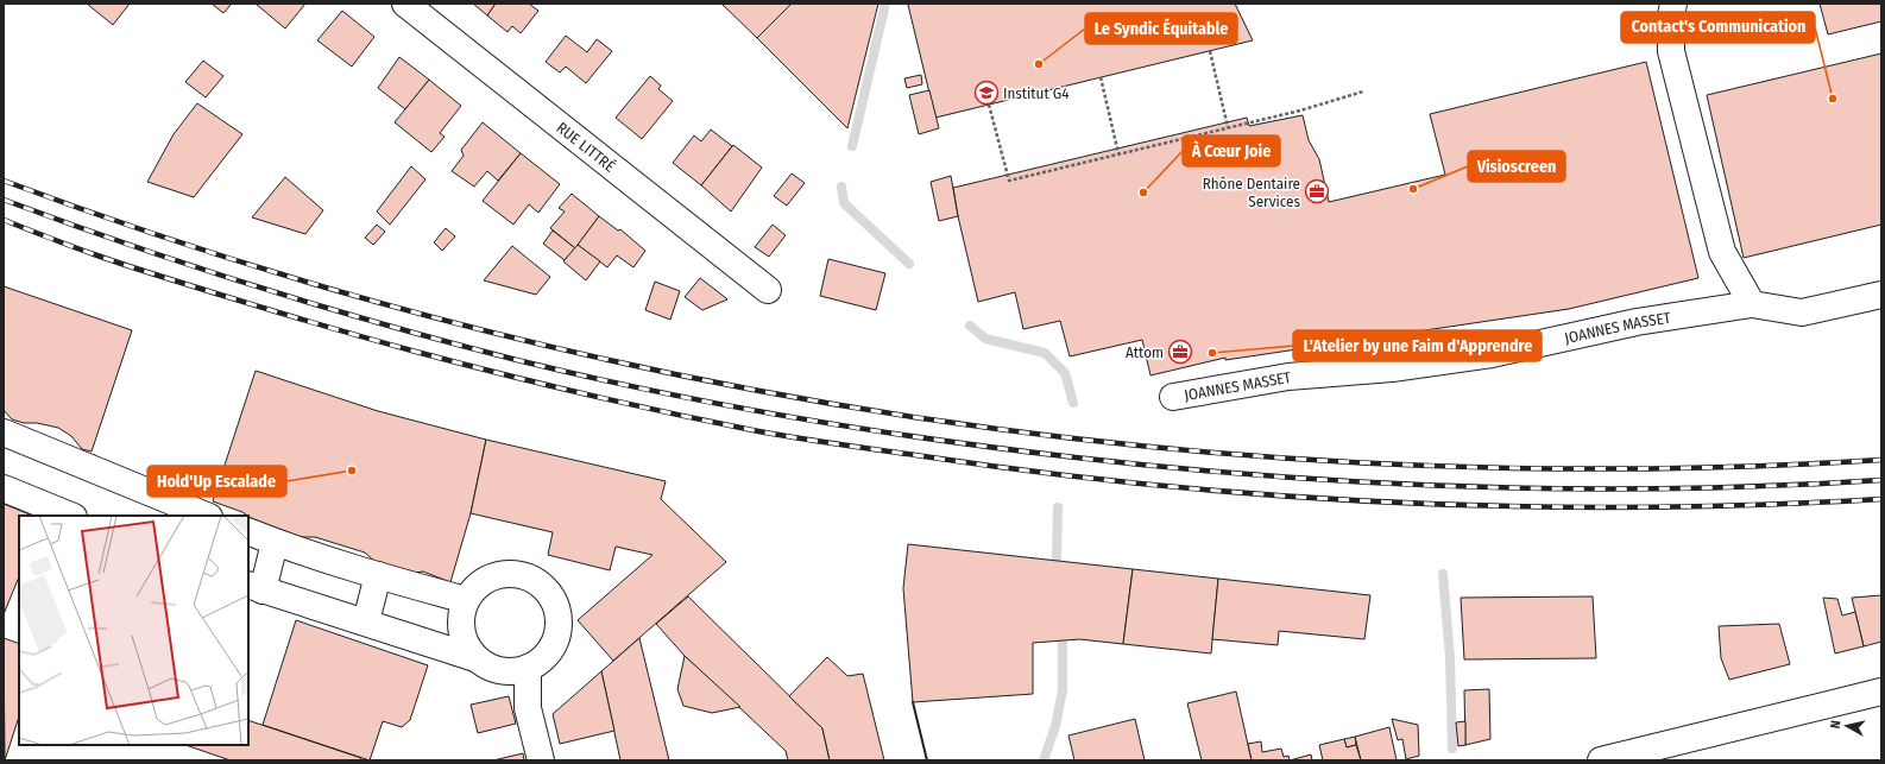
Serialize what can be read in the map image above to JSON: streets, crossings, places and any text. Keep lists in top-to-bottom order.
{
  "streets": {
    "street": ["RUE LITTRÉ", "JOANNES MASSET"]
  },
  "places": {
    "other": [
      "Le Syndic Équitable",
      "Contact's Communication",
      "Visioscreen",
      "À Cœur Joie",
      "L'Atelier by une Faim d'Apprendre",
      "Hold'Up Escalade"
    ],
    "school or university": ["Institut G4"],
    "office": ["Rhône Dentaire Services", "Attom"]
  },
  "north": "left"
}
